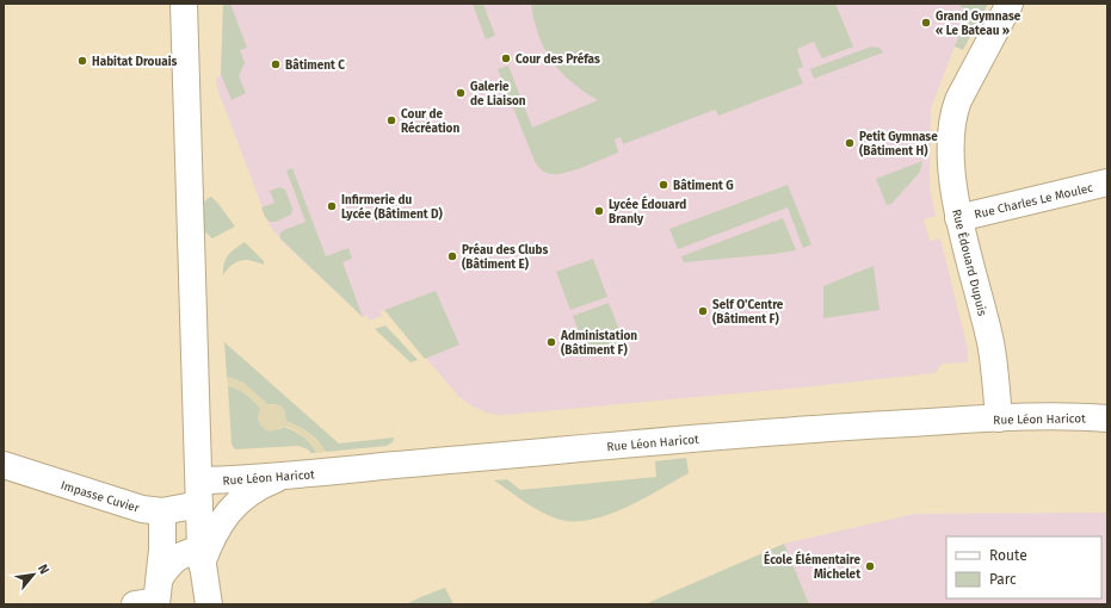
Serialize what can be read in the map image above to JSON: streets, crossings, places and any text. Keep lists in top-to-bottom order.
{
  "streets": {
    "street": [
      "Rue Charles Le Moulec",
      "Rue Édouard Dupuis",
      "Rue Léon Haricot",
      "Impasse Cuvier"
    ]
  },
  "crossings": [
    ["Rue Charles Le Moulec", "Rue Édouard Dupuis"],
    ["Rue Édouard Dupuis", "Rue Léon Haricot"],
    ["Rue Léon Haricot", "Impasse Cuvier"]
  ],
  "places": [
    "Grand Gymnase « Le Bateau »",
    "Cour des Préfas",
    "Habitat Drouais",
    "Bâtiment C",
    "Galerie de Liaison",
    "Cour de Récréation",
    "Petit Gymnase (Bâtiment H)",
    "Bâtiment G",
    "Infirmerie du Lycée (Bâtiment D)",
    "Lycée Édouard Branly",
    "Préau des Clubs (Bâtiment E)",
    "Self O'Centre (Bâtiment F)",
    "Administation (Bâtiment F)",
    "École Élémentaire Michelet"
  ],
  "legend": ["Route", "Parc"],
  "north": "top right"
}
